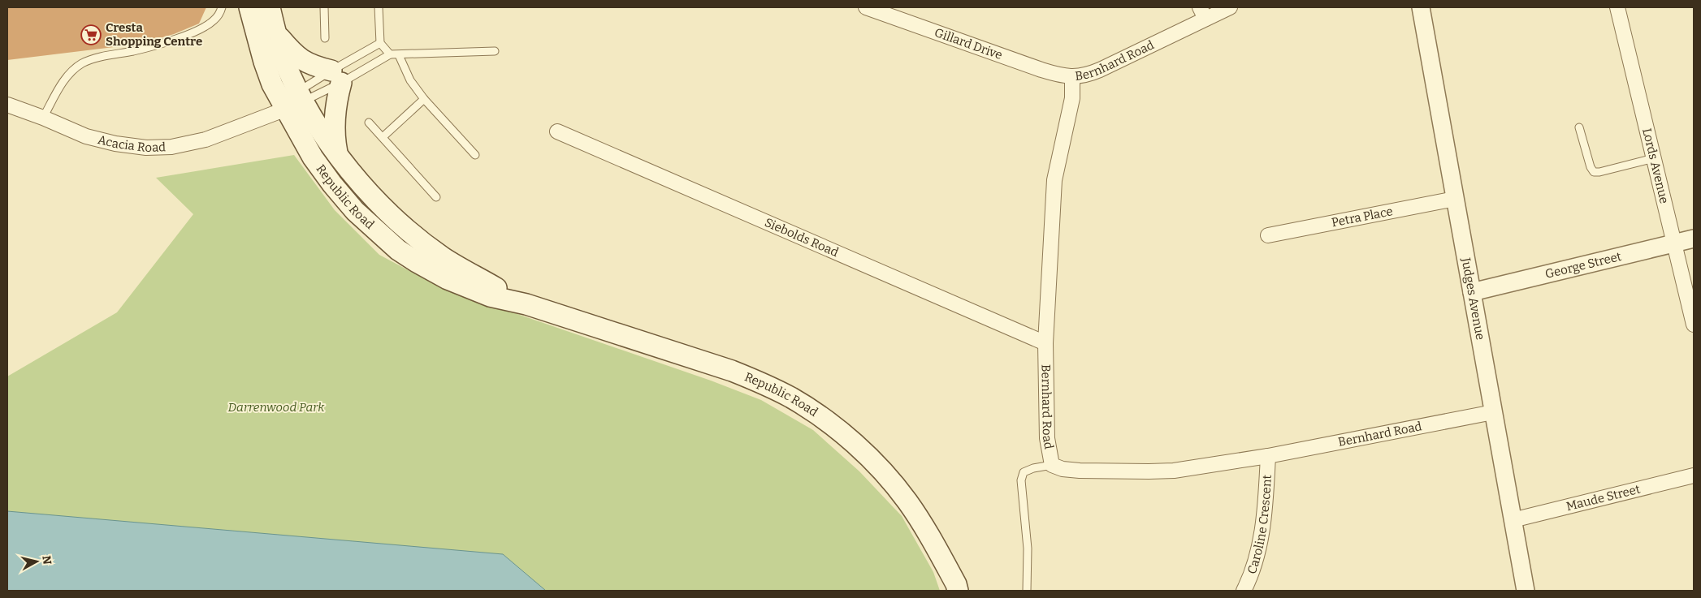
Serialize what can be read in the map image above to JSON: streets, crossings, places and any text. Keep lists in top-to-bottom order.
{
  "streets": {
    "main road": ["Republic Road"],
    "street": [
      "Gillard Drive",
      "Bernhard Road",
      "Acacia Road",
      "Lords Avenue",
      "Petra Place",
      "Siebolds Road",
      "George Street",
      "Judges Avenue",
      "Maude Street",
      "Caroline Crescent"
    ]
  },
  "crossings": [
    ["Gillard Drive", "Bernhard Road"],
    ["Bernhard Road", "Siebolds Road"],
    ["Bernhard Road", "Judges Avenue"],
    ["Bernhard Road", "Caroline Crescent"],
    ["Acacia Road", "Republic Road"],
    ["Lords Avenue", "George Street"],
    ["Petra Place", "Judges Avenue"],
    ["George Street", "Judges Avenue"],
    ["Judges Avenue", "Maude Street"]
  ],
  "parks": ["Darrenwood Park"],
  "places": {
    "supermarket": ["Cresta Shopping Centre"]
  },
  "north": "right"
}
